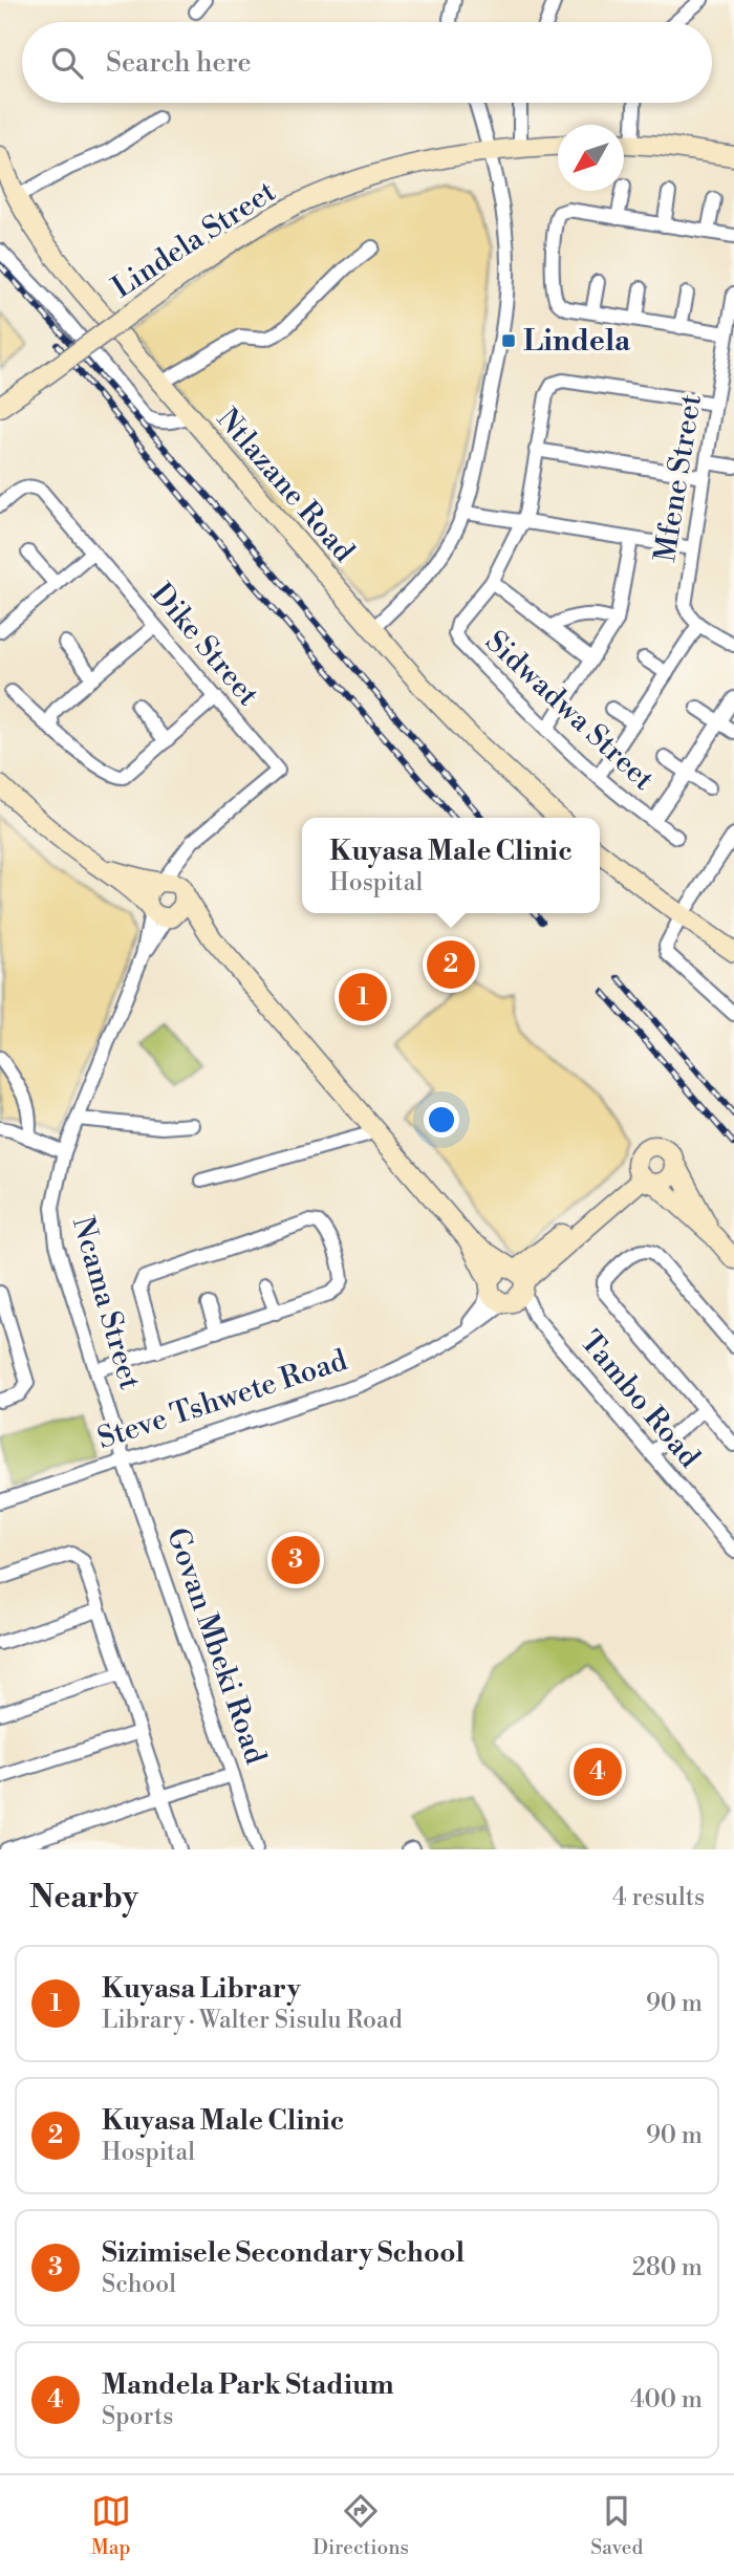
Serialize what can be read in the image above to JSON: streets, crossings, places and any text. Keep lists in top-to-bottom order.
{
  "streets": {
    "street": [
      "Lindela Street",
      "Mfene Street",
      "Ntlazane Road",
      "Dike Street",
      "Sidwadwa Street",
      "Ncama Street",
      "Steve Tshwete Road",
      "Tambo Road",
      "Govan Mbeki Road"
    ]
  },
  "crossings": [
    ["Mfene Street", "Sidwadwa Street"],
    ["Ncama Street", "Steve Tshwete Road"],
    ["Ncama Street", "Govan Mbeki Road"],
    ["Steve Tshwete Road", "Tambo Road"],
    ["Steve Tshwete Road", "Govan Mbeki Road"]
  ],
  "places": {
    "transit": ["Lindela"]
  },
  "north": "bottom left",
  "page": {
    "search": "Search here",
    "popup": ["Kuyasa Male Clinic", "Hospital"],
    "pins": [
      "2",
      "1",
      "3",
      "4"
    ],
    "heading": ["Nearby", "4 results"],
    "list": [
      {
        "mark": "1",
        "name": "Kuyasa Library",
        "note": "Library · Walter Sisulu Road",
        "value": "90 m"
      },
      {
        "mark": "2",
        "name": "Kuyasa Male Clinic",
        "note": "Hospital",
        "value": "90 m"
      },
      {
        "mark": "3",
        "name": "Sizimisele Secondary School",
        "note": "School",
        "value": "280 m"
      },
      {
        "mark": "4",
        "name": "Mandela Park Stadium",
        "note": "Sports",
        "value": "400 m"
      }
    ],
    "nav": ["Map", "Directions", "Saved"]
  }
}
